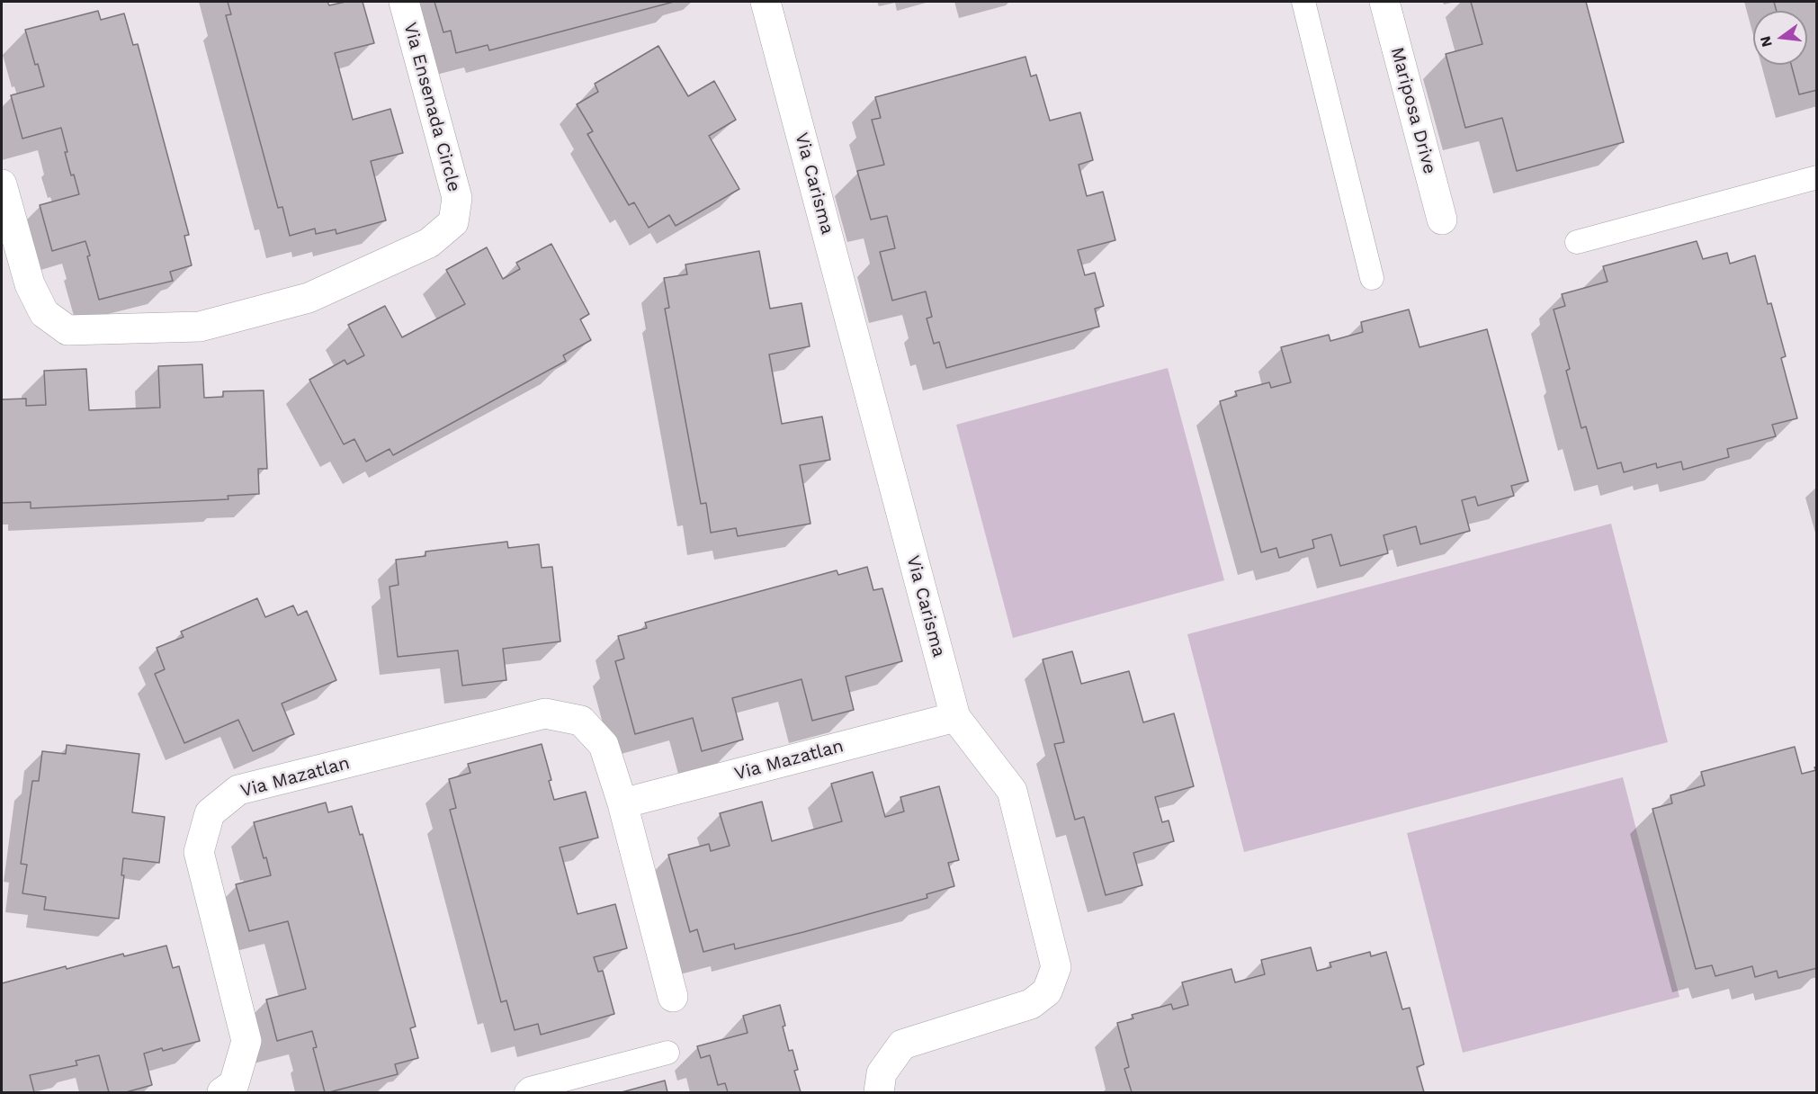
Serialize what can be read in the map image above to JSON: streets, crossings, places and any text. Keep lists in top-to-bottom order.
{
  "streets": {
    "street": [
      "Via Ensenada Circle",
      "Mariposa Drive",
      "Via Carisma",
      "Via Mazatlan"
    ]
  },
  "crossings": [
    ["Via Carisma", "Via Mazatlan"]
  ],
  "north": "left"
}
